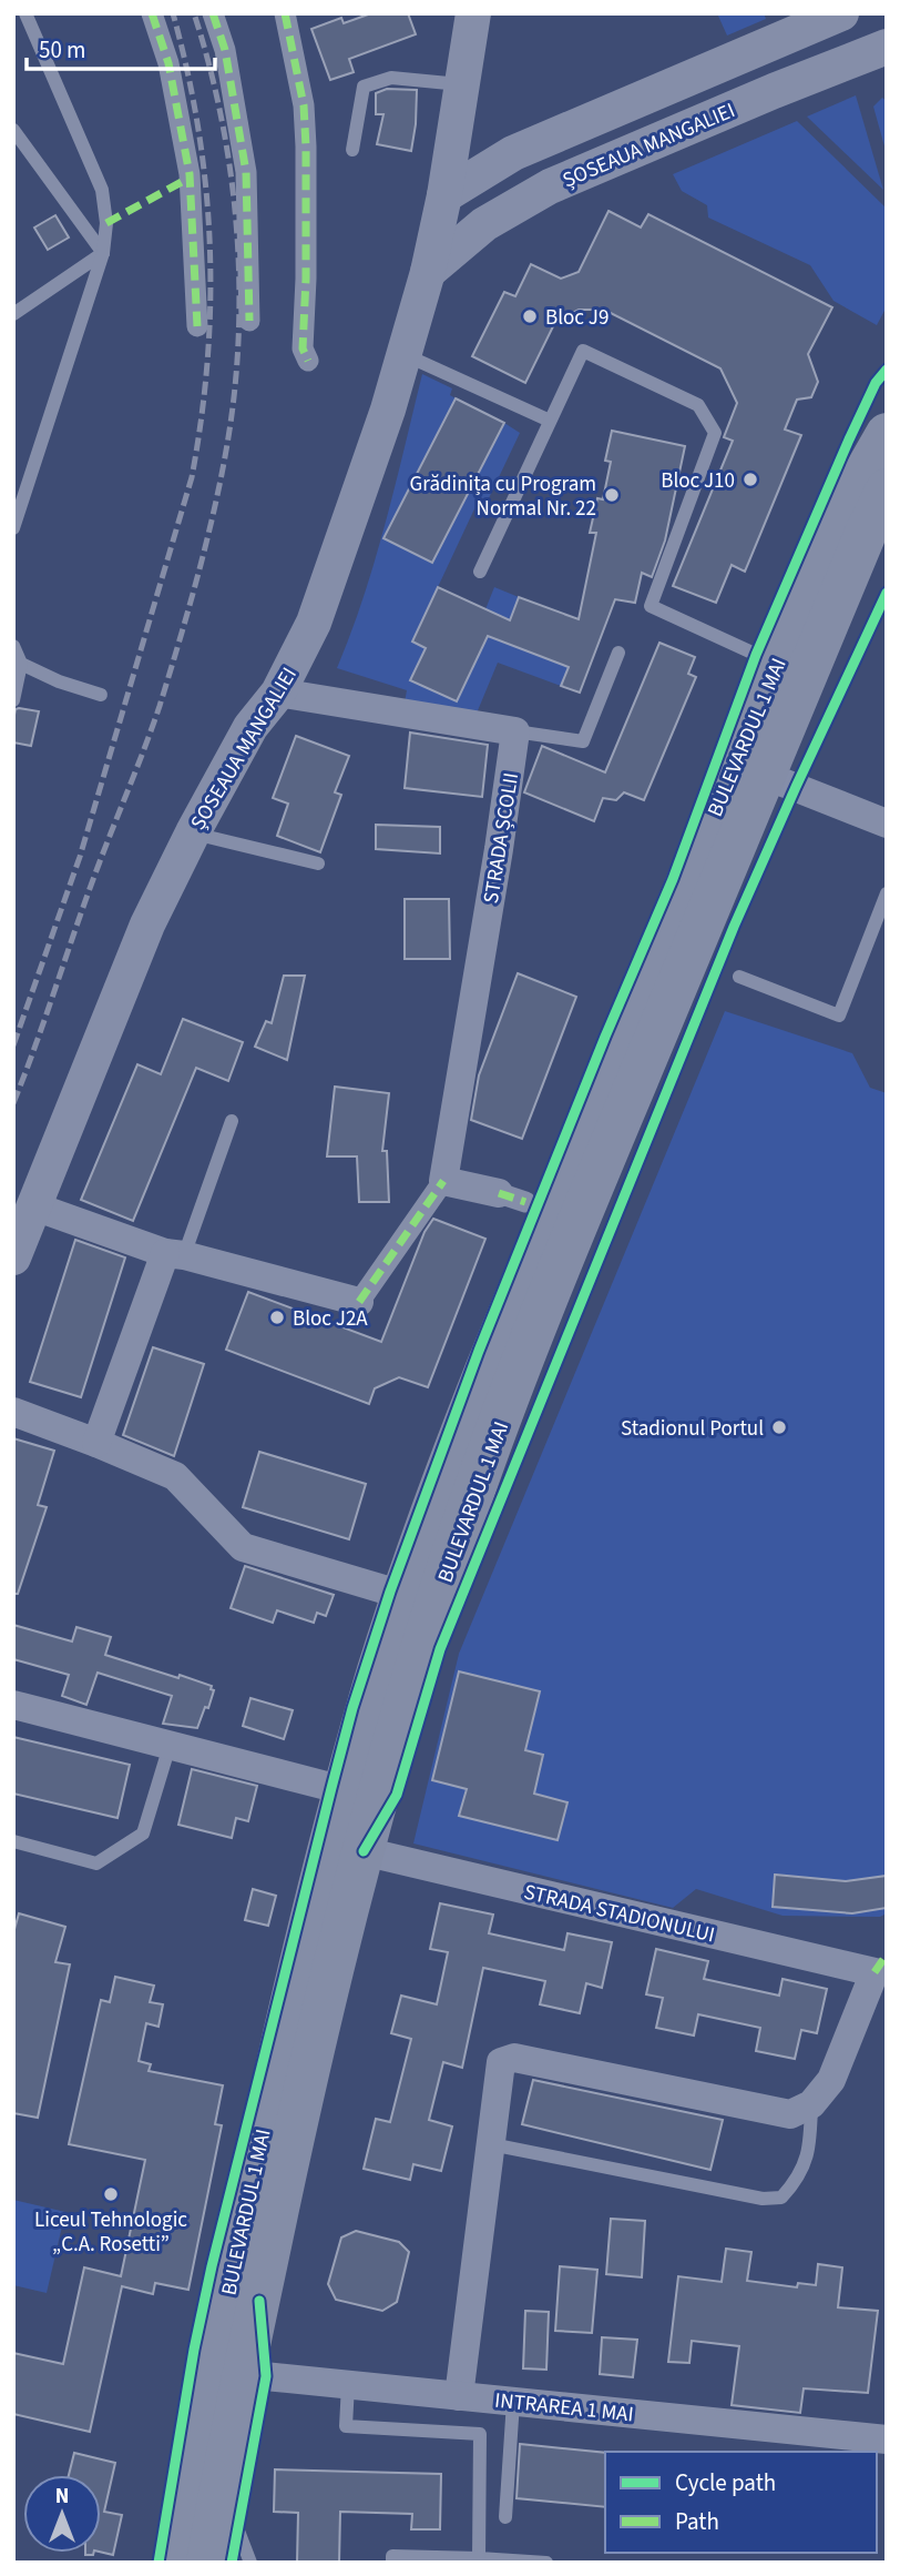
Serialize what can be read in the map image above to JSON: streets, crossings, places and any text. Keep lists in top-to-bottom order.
{
  "streets": {
    "main road": ["BULEVARDUL 1 MAI"],
    "street": [
      "ȘOSEAUA MANGALIEI",
      "STRADA ȘCOLII",
      "STRADA STADIONULUI",
      "INTRAREA 1 MAI"
    ]
  },
  "crossings": [
    ["BULEVARDUL 1 MAI", "STRADA STADIONULUI"],
    ["BULEVARDUL 1 MAI", "INTRAREA 1 MAI"]
  ],
  "places": [
    "Bloc J9",
    "Bloc J10",
    "Grădinița cu Program Normal Nr. 22",
    "Bloc J2A",
    "Stadionul Portul",
    "Liceul Tehnologic „C.A. Rosetti”"
  ],
  "legend": ["Cycle path", "Path"],
  "scale_bar": "50 m",
  "north": "top"
}
